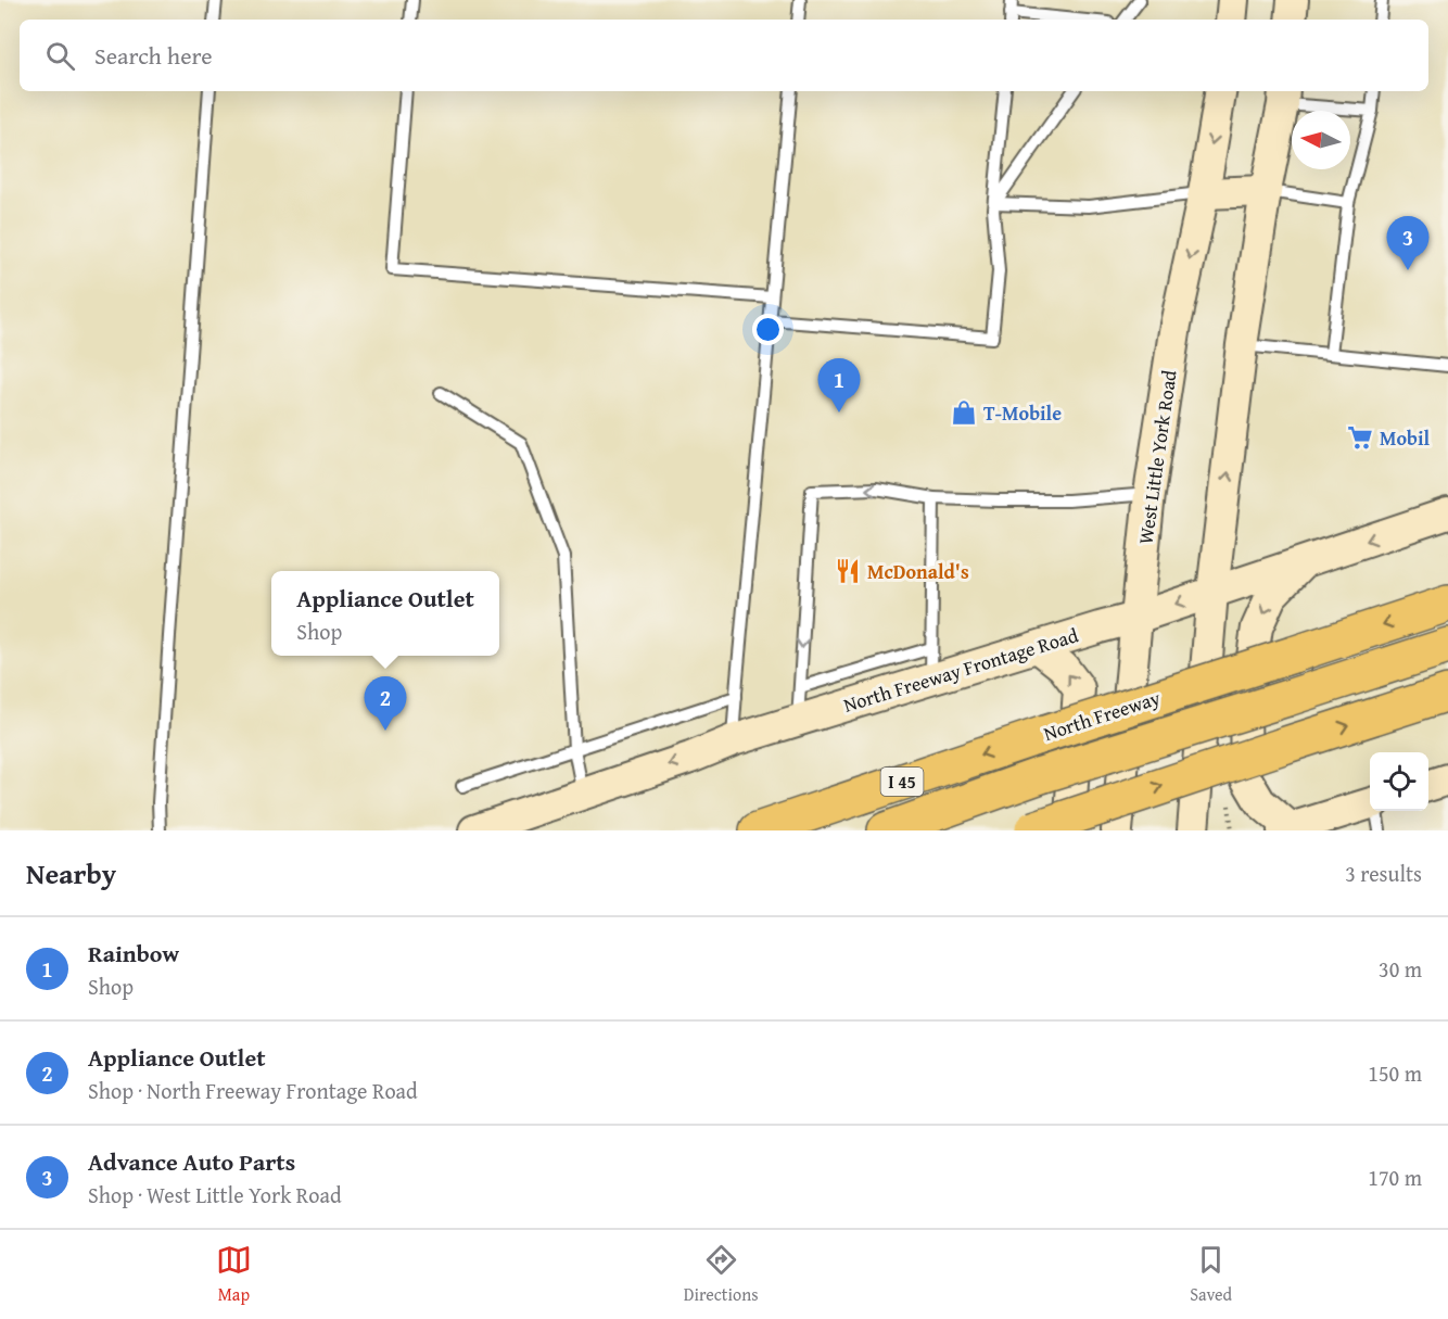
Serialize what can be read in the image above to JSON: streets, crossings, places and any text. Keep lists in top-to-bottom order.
{
  "streets": {
    "highway": ["North Freeway", "I 45"],
    "main road": ["West Little York Road", "North Freeway Frontage Road"]
  },
  "crossings": [
    ["West Little York Road", "North Freeway Frontage Road"]
  ],
  "one_way": ["North Freeway Frontage Road"],
  "places": {
    "shop": ["T-Mobile"],
    "supermarket": ["Mobil"],
    "restaurant": ["McDonald's"]
  },
  "north": "left",
  "page": {
    "search": "Search here",
    "pins": ["3", "1", "2"],
    "popup": ["Appliance Outlet", "Shop"],
    "heading": ["Nearby", "3 results"],
    "list": [
      {
        "mark": "1",
        "name": "Rainbow",
        "note": "Shop",
        "value": "30 m"
      },
      {
        "mark": "2",
        "name": "Appliance Outlet",
        "note": "Shop · North Freeway Frontage Road",
        "value": "150 m"
      },
      {
        "mark": "3",
        "name": "Advance Auto Parts",
        "note": "Shop · West Little York Road",
        "value": "170 m"
      }
    ],
    "nav": ["Map", "Directions", "Saved"]
  }
}
